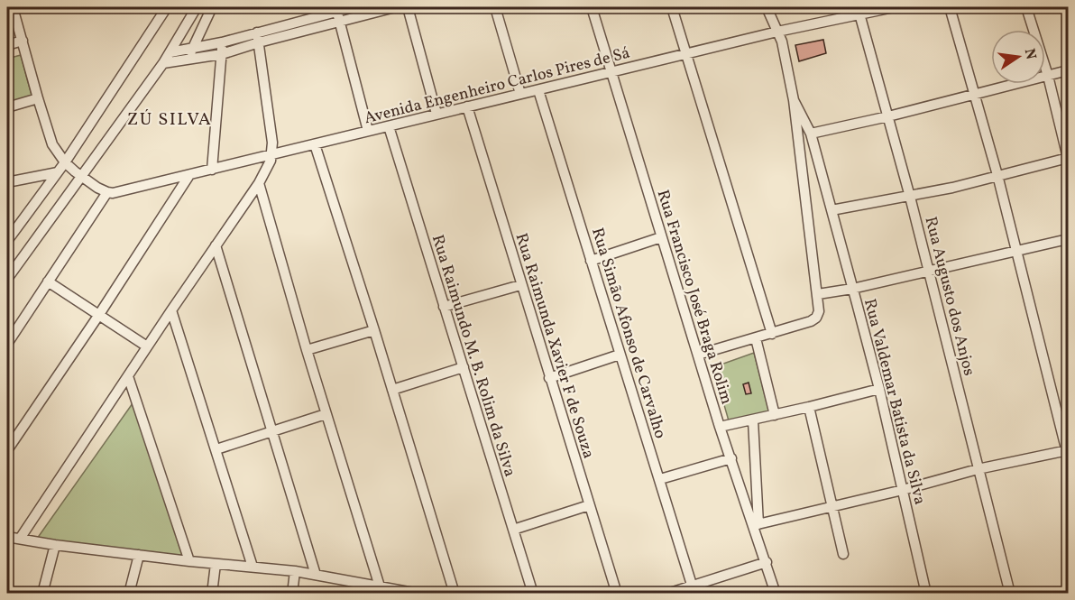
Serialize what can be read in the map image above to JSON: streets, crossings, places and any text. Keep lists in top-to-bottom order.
{
  "streets": {
    "street": [
      "Avenida Engenheiro Carlos Pires de Sá",
      "Rua Augusto dos Anjos",
      "Rua Francisco José Braga Rolim",
      "Rua Simão Afonso de Carvalho",
      "Rua Raimunda Xavier F de Souza",
      "Rua Raimundo M. B. Rolim da Silva",
      "Rua Valdemar Batista da Silva"
    ]
  },
  "crossings": [
    ["Avenida Engenheiro Carlos Pires de Sá", "Rua Augusto dos Anjos"],
    ["Avenida Engenheiro Carlos Pires de Sá", "Rua Francisco José Braga Rolim"],
    ["Avenida Engenheiro Carlos Pires de Sá", "Rua Simão Afonso de Carvalho"],
    ["Avenida Engenheiro Carlos Pires de Sá", "Rua Raimunda Xavier F de Souza"],
    ["Avenida Engenheiro Carlos Pires de Sá", "Rua Raimundo M. B. Rolim da Silva"]
  ],
  "districts": ["ZÚ SILVA"],
  "north": "right"
}
